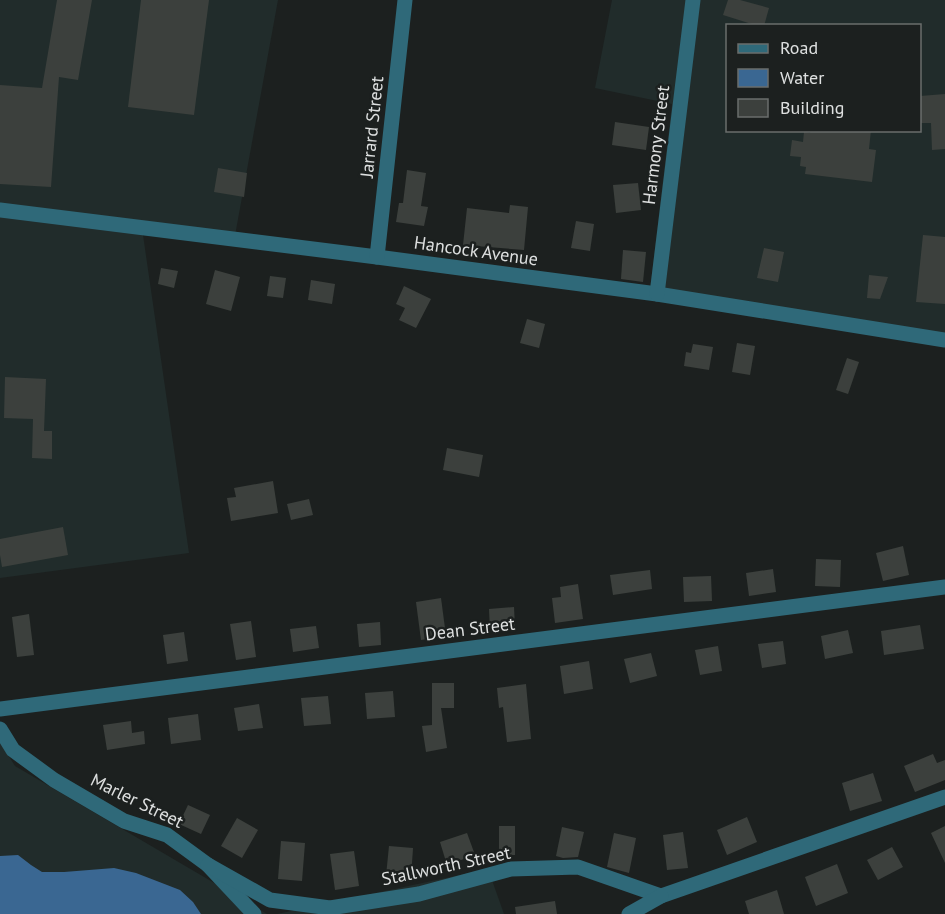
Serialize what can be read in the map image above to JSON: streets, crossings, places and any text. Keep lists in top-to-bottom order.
{
  "streets": {
    "street": [
      "Jarrard Street",
      "Harmony Street",
      "Hancock Avenue",
      "Dean Street",
      "Marler Street",
      "Stallworth Street"
    ]
  },
  "crossings": [
    ["Jarrard Street", "Hancock Avenue"],
    ["Harmony Street", "Hancock Avenue"],
    ["Marler Street", "Stallworth Street"]
  ],
  "legend": ["Road", "Water", "Building"]
}
